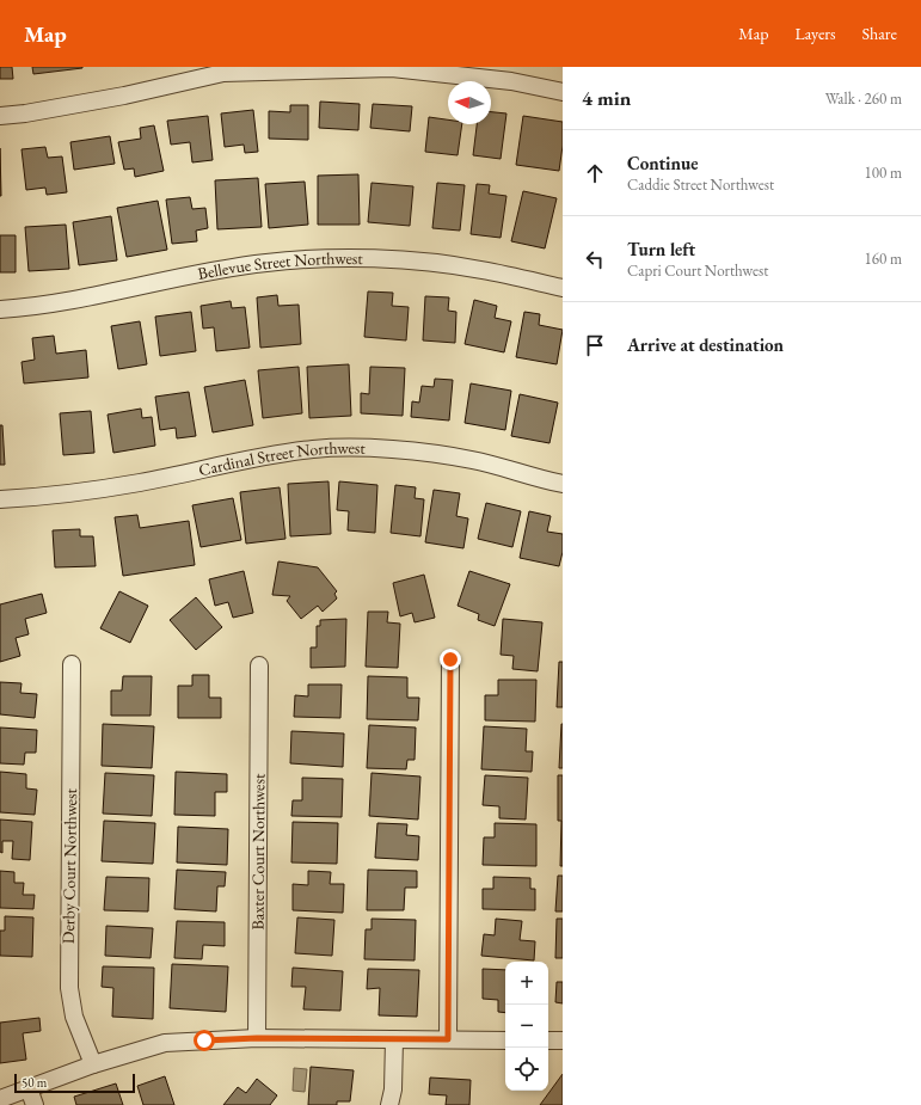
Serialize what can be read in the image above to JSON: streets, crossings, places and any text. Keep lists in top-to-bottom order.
{
  "streets": {
    "street": [
      "Bellevue Street Northwest",
      "Cardinal Street Northwest",
      "Baxter Court Northwest",
      "Derby Court Northwest"
    ]
  },
  "scale_bar": "50 m",
  "north": "left",
  "page": {
    "header": "Map",
    "nav": ["Map", "Layers", "Share"],
    "heading": ["4 min", "Walk · 260 m"],
    "list": [
      ["Continue", "Caddie Street Northwest", "100 m"],
      ["Turn left", "Capri Court Northwest", "160 m"],
      "Arrive at destination"
    ],
    "map_buttons": ["+", "−"],
    "scale": "50 m"
  }
}
